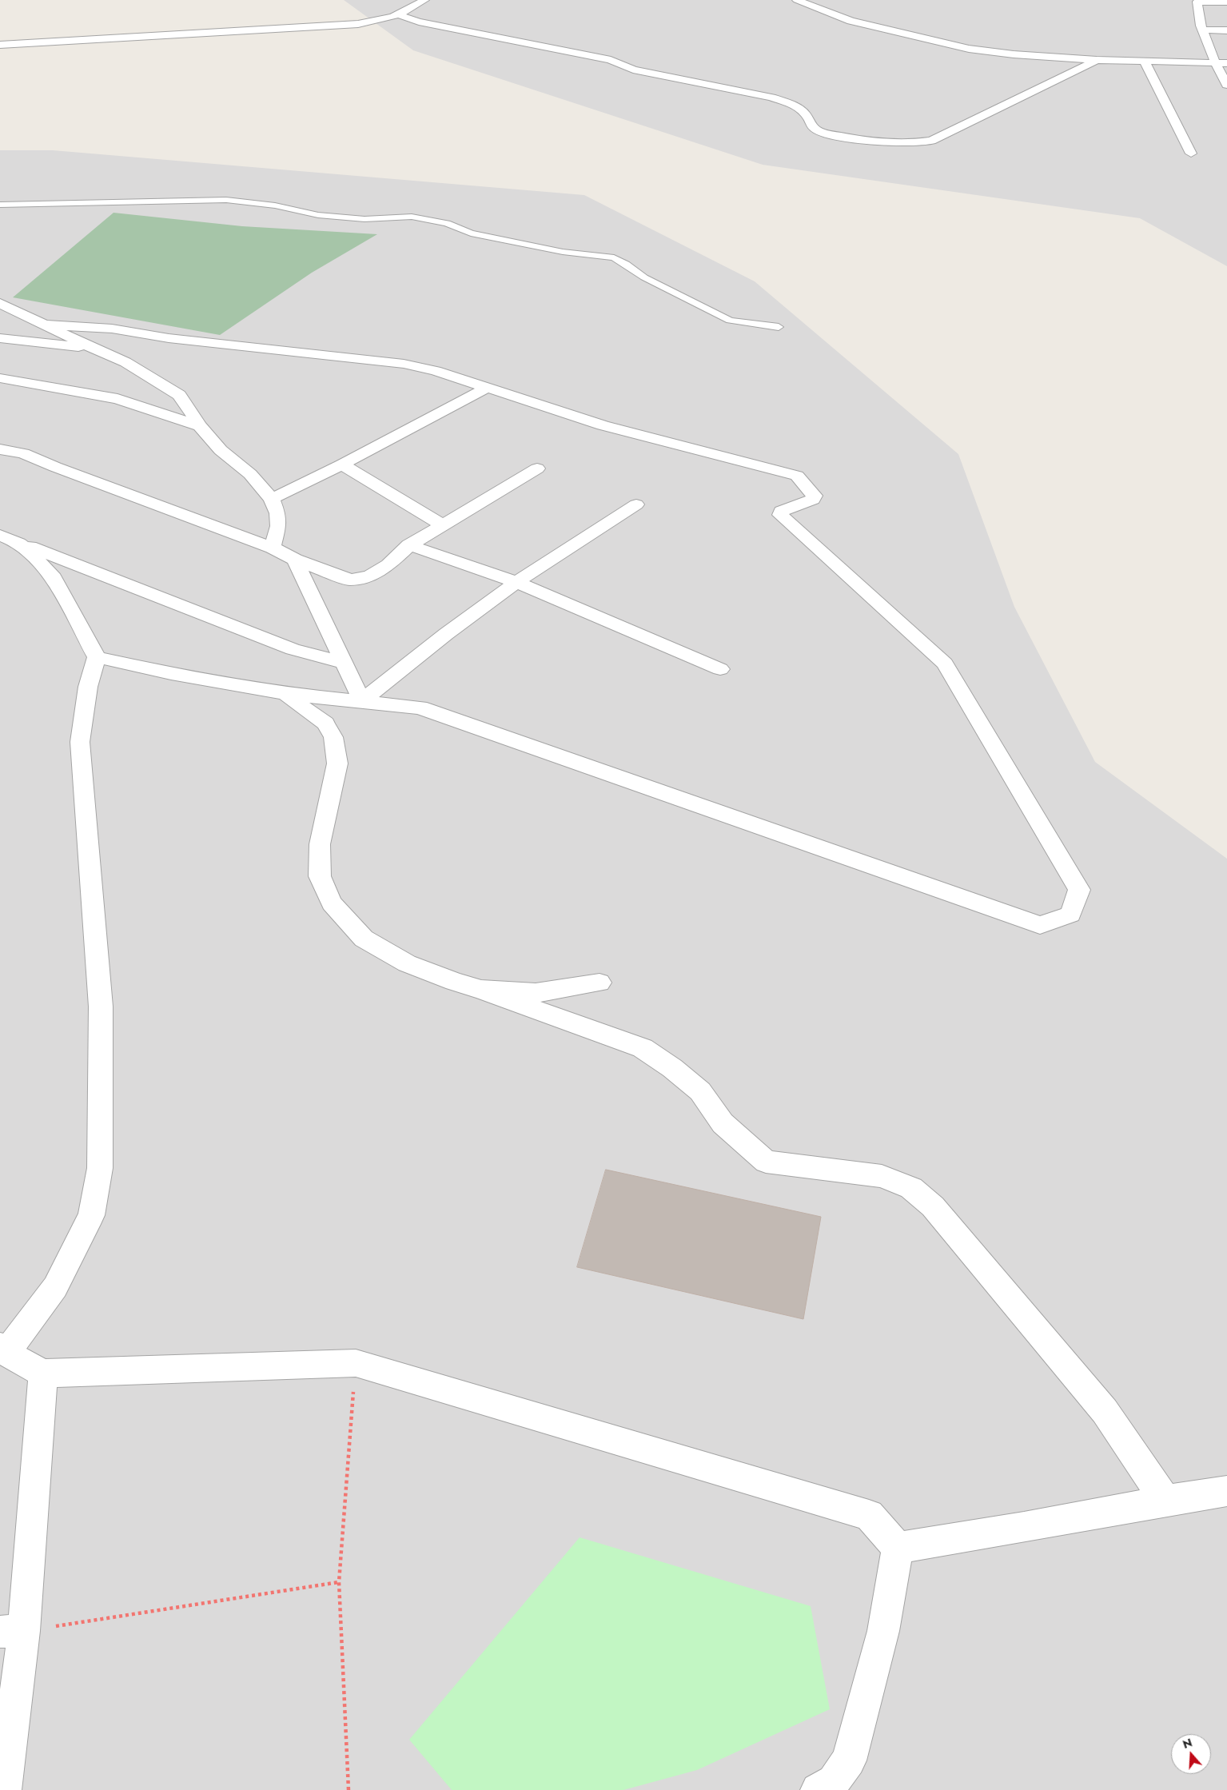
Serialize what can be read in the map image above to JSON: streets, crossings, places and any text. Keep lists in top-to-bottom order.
{
  "north": "top"
}
